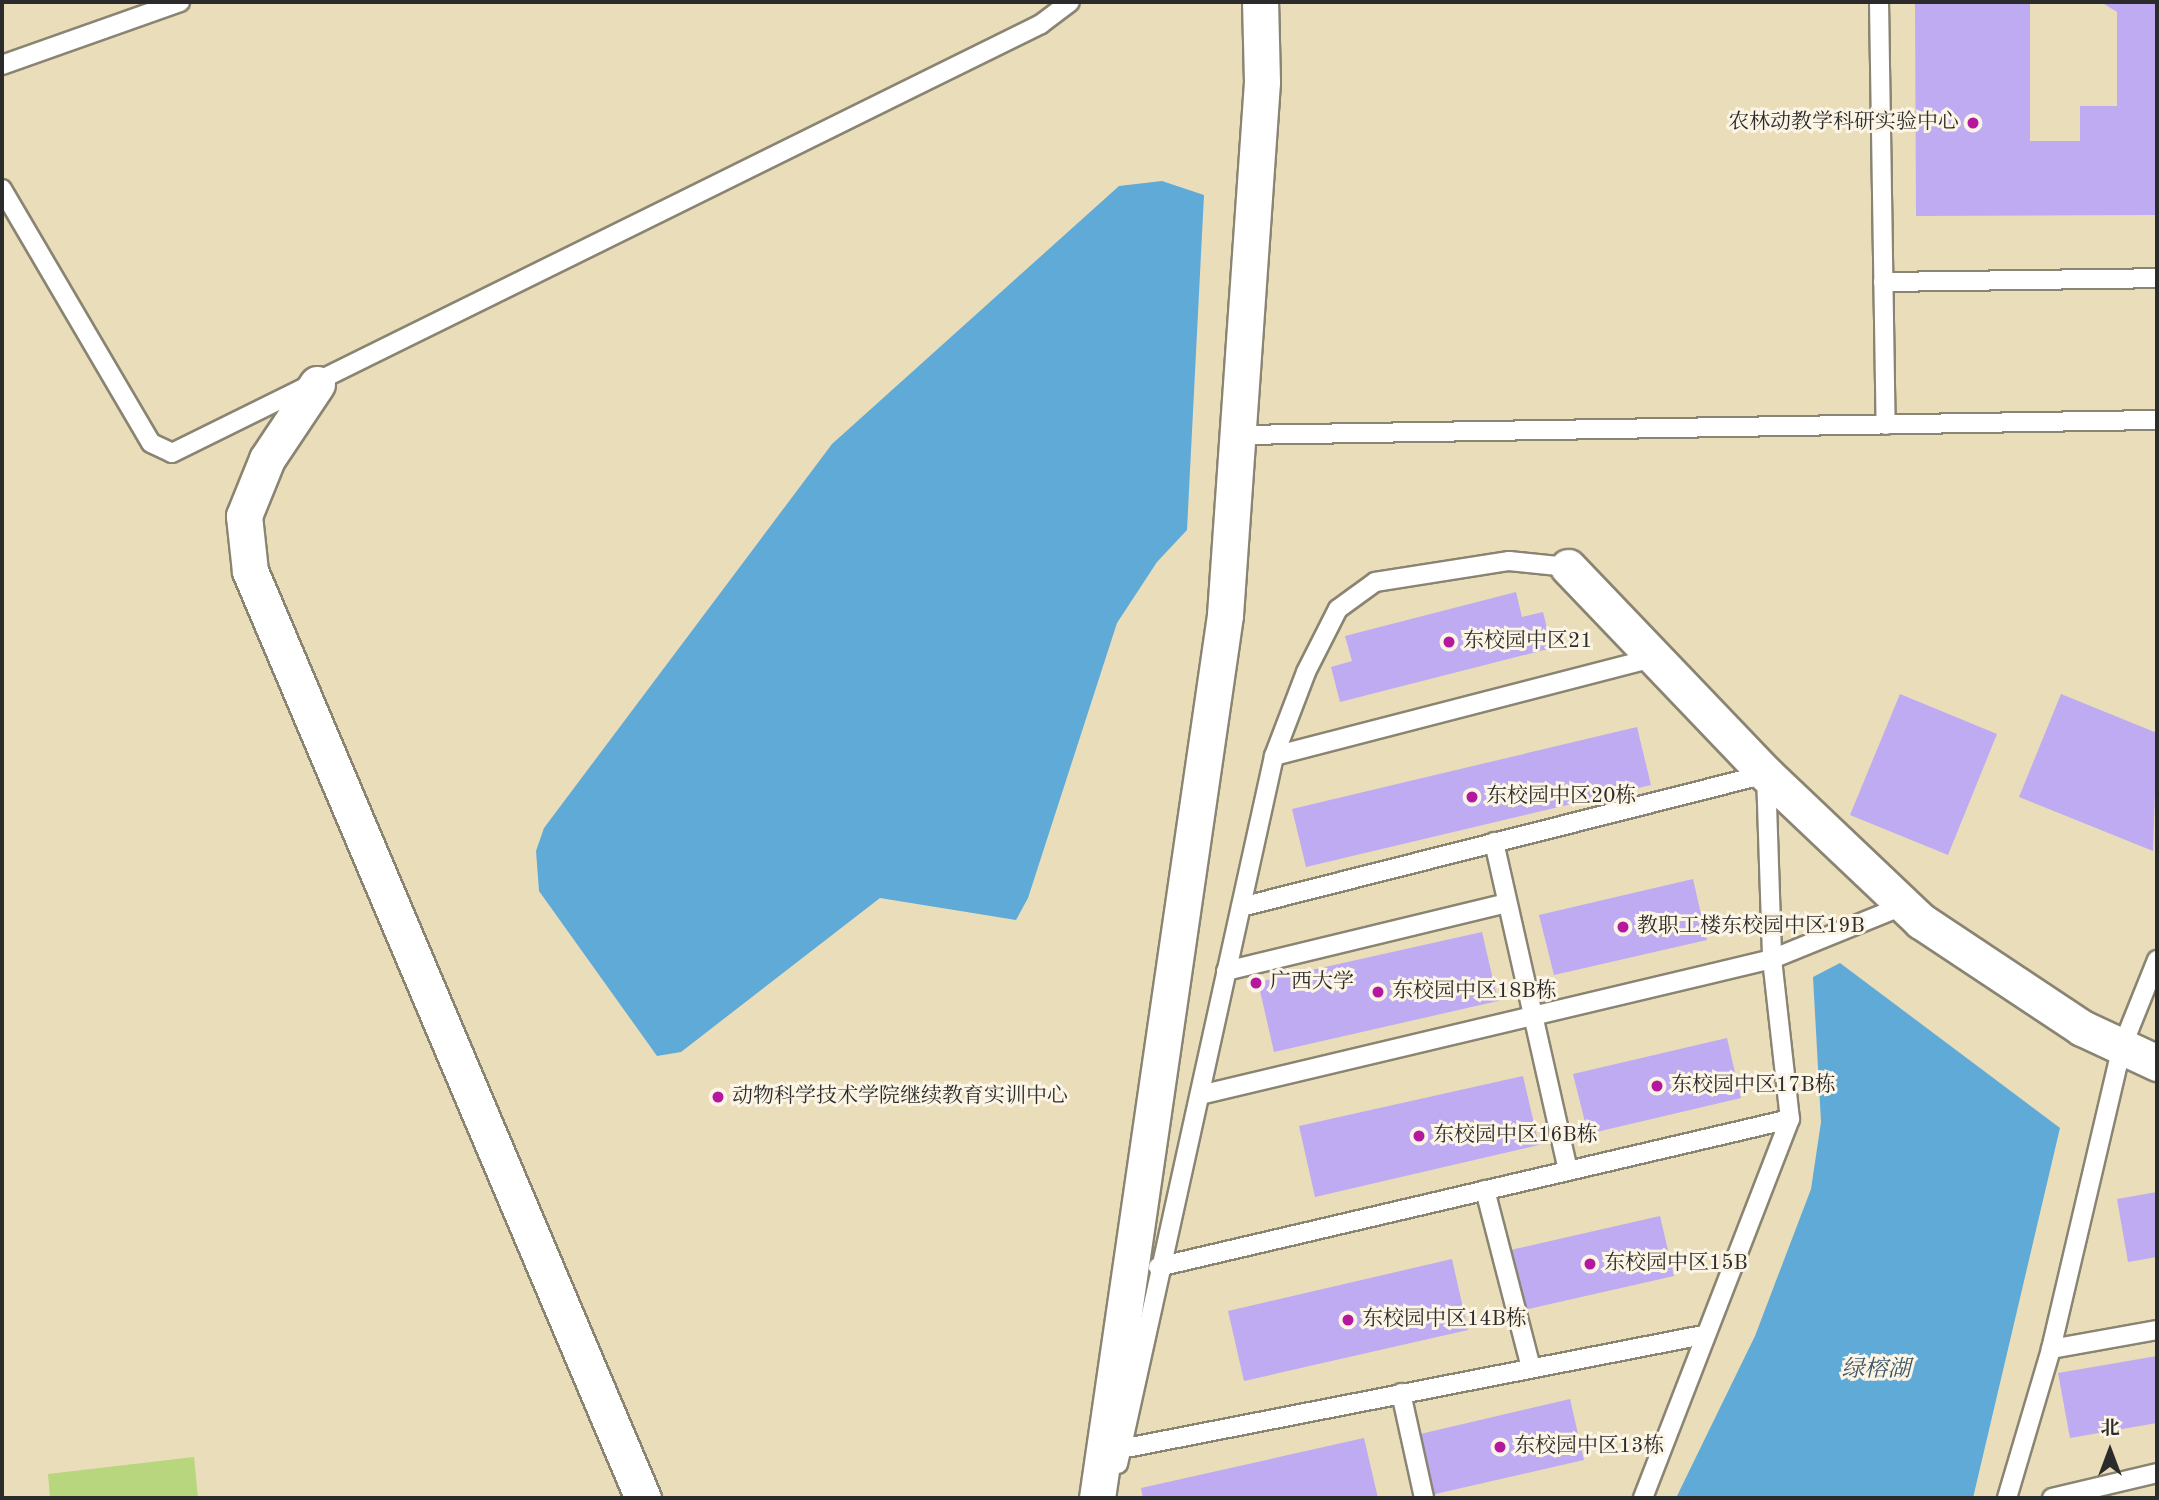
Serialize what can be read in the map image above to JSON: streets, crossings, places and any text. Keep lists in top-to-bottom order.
{
  "water": ["绿榕湖"],
  "places": [
    "农林动教学科研实验中心",
    "东校园中区21",
    "东校园中区20栋",
    "教职工楼东校园中区19B",
    "广西大学",
    "东校园中区18B栋",
    "东校园中区17B栋",
    "动物科学技术学院继续教育实训中心",
    "东校园中区16B栋",
    "东校园中区15B",
    "东校园中区14B栋",
    "东校园中区13栋"
  ],
  "north": "top"
}
